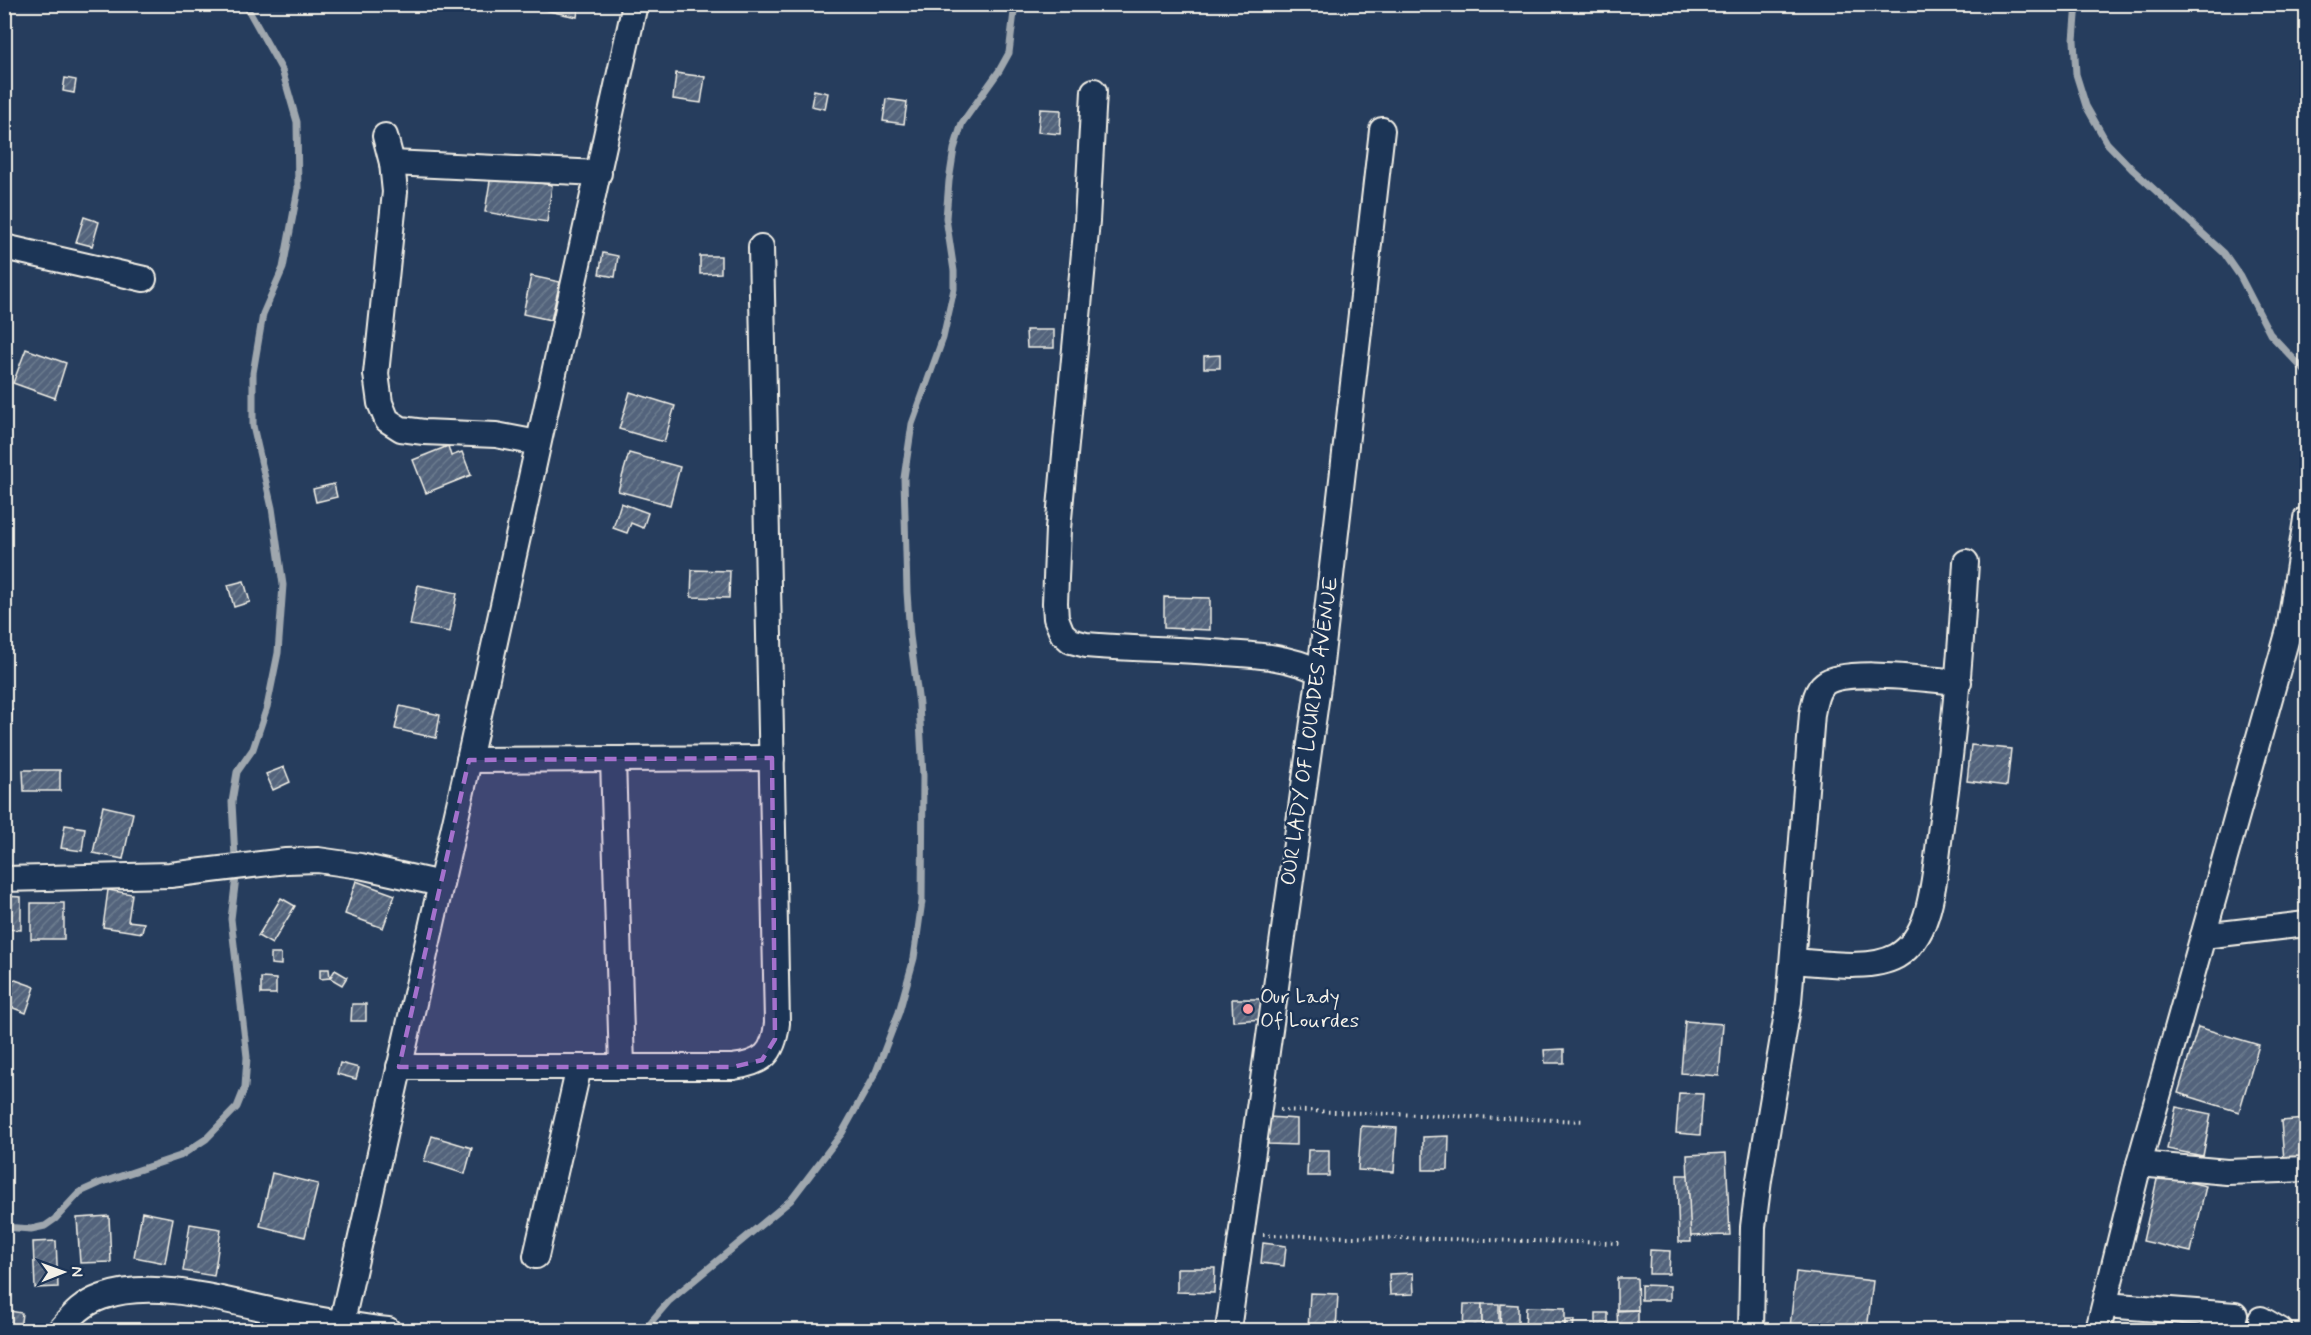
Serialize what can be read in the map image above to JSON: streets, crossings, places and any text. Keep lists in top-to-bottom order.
{
  "streets": {
    "street": ["OUR LADY OF LOURDES AVENUE"]
  },
  "places": ["Our Lady Of Lourdes"],
  "north": "right"
}
